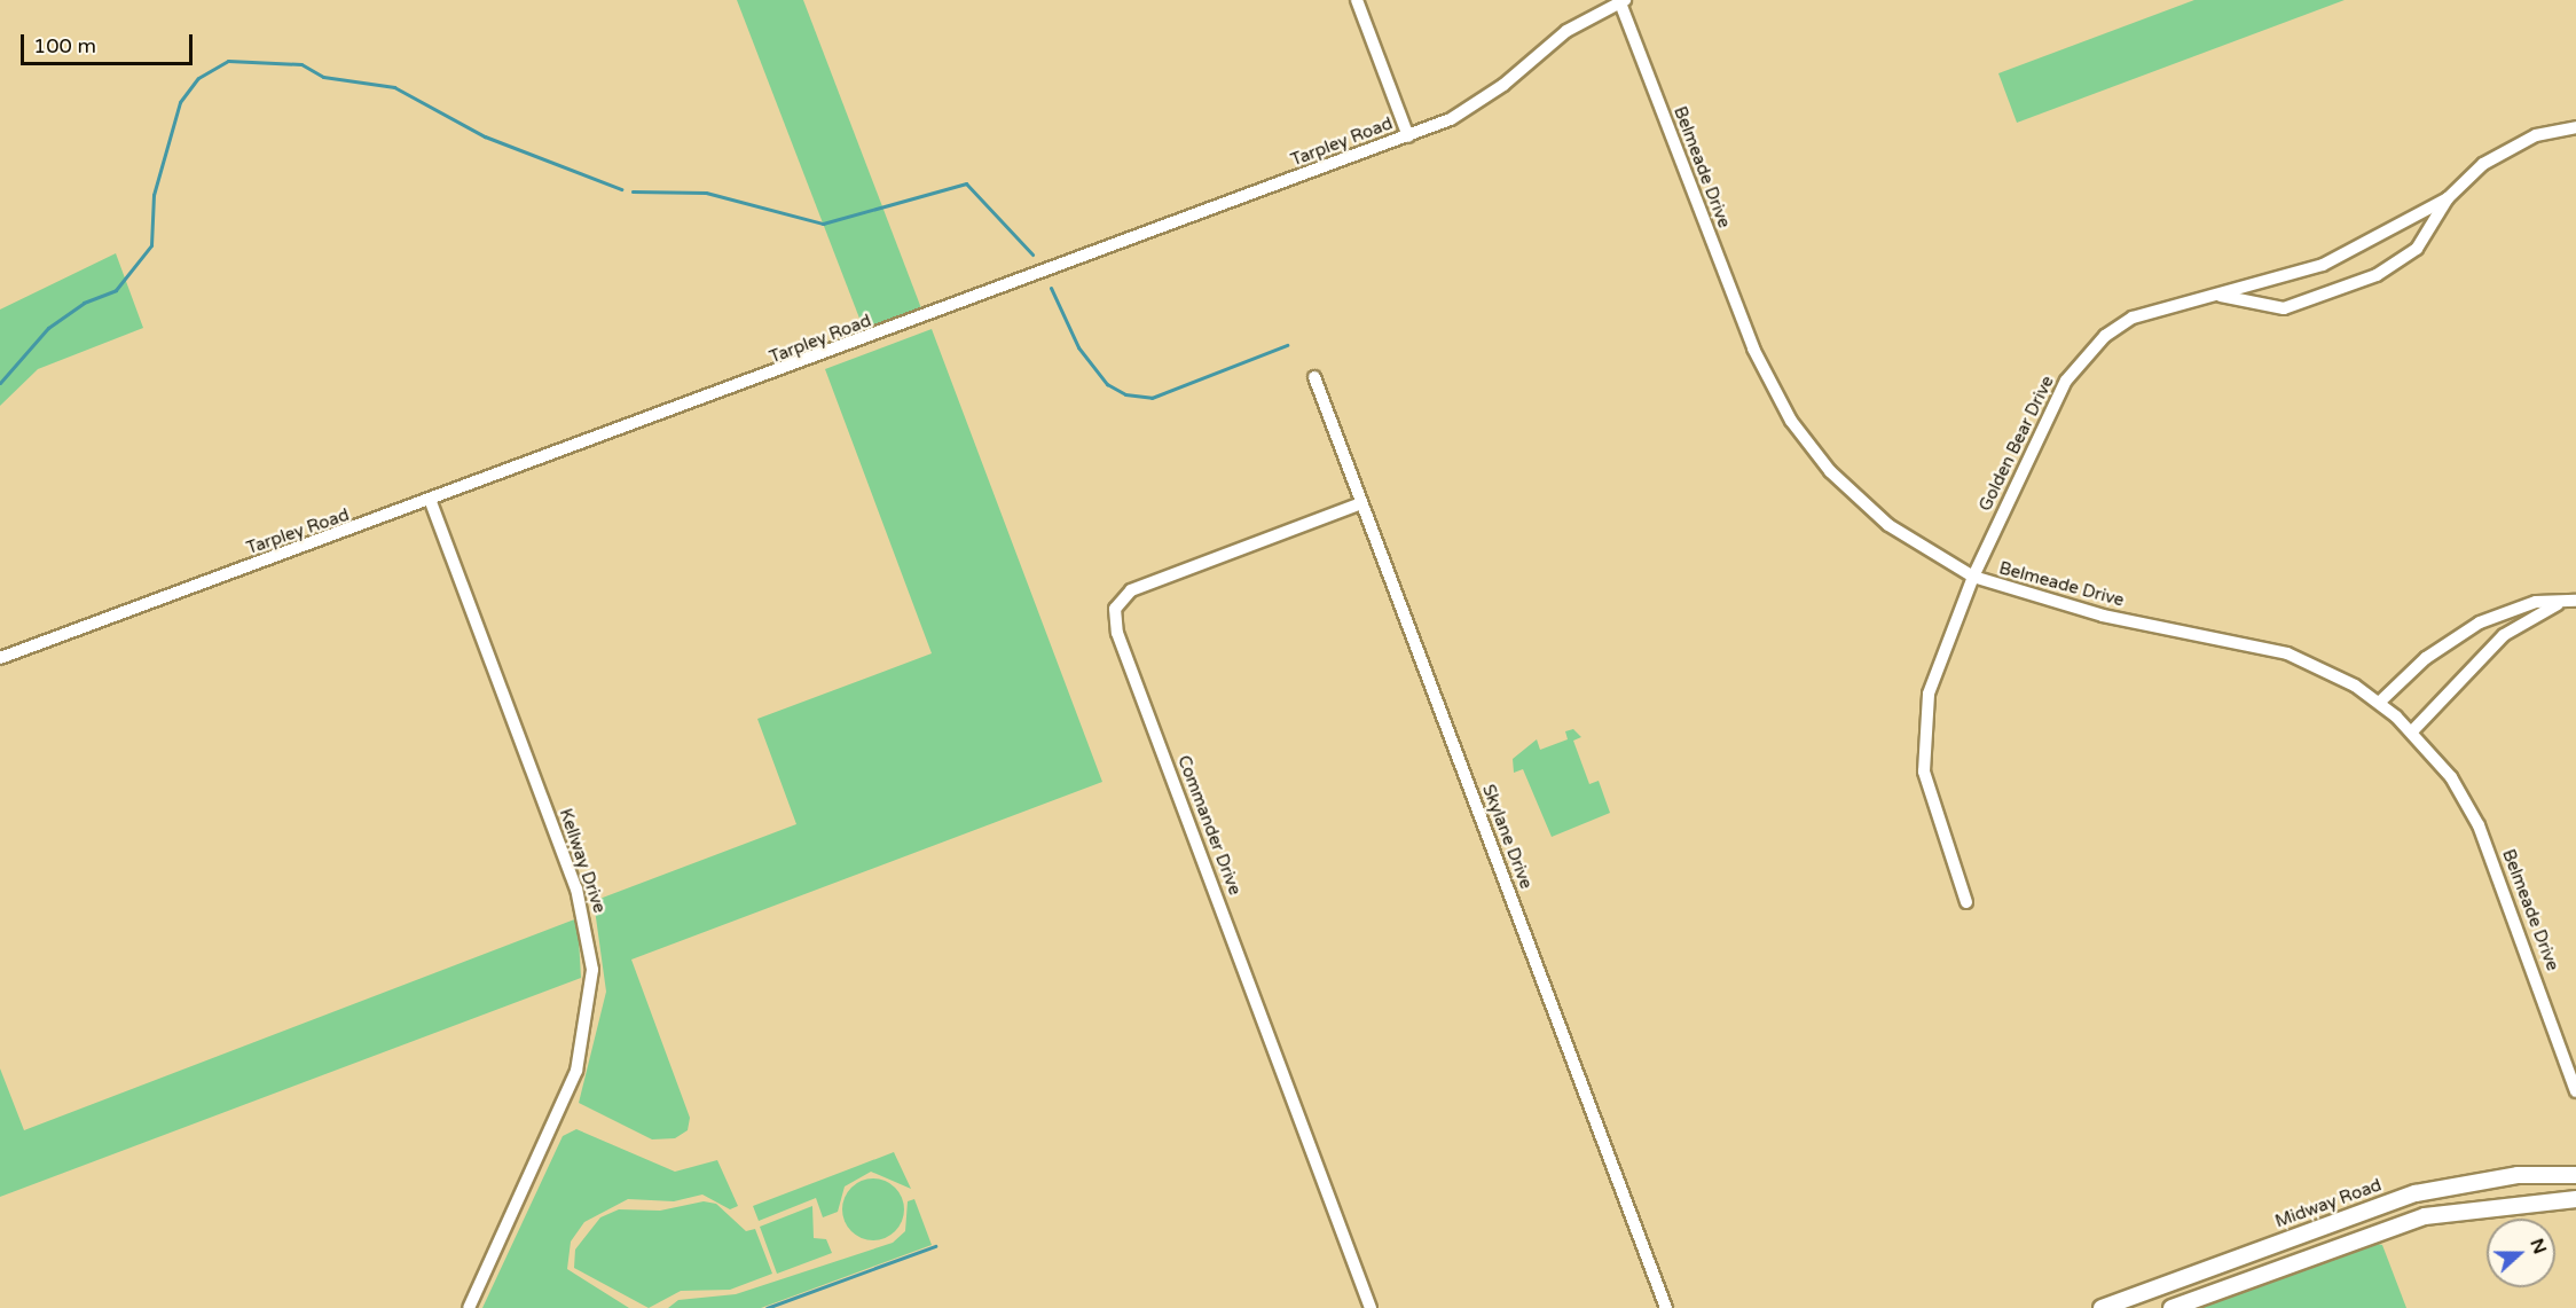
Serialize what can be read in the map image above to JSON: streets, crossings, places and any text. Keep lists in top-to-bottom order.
{
  "streets": {
    "main road": ["Midway Road"],
    "street": [
      "Tarpley Road",
      "Belmeade Drive",
      "Golden Bear Drive",
      "Commander Drive",
      "Skylane Drive",
      "Kellway Drive"
    ]
  },
  "crossings": [
    ["Tarpley Road", "Belmeade Drive"],
    ["Tarpley Road", "Kellway Drive"],
    ["Belmeade Drive", "Golden Bear Drive"],
    ["Commander Drive", "Skylane Drive"]
  ],
  "scale_bar": "100 m",
  "north": "right"
}
